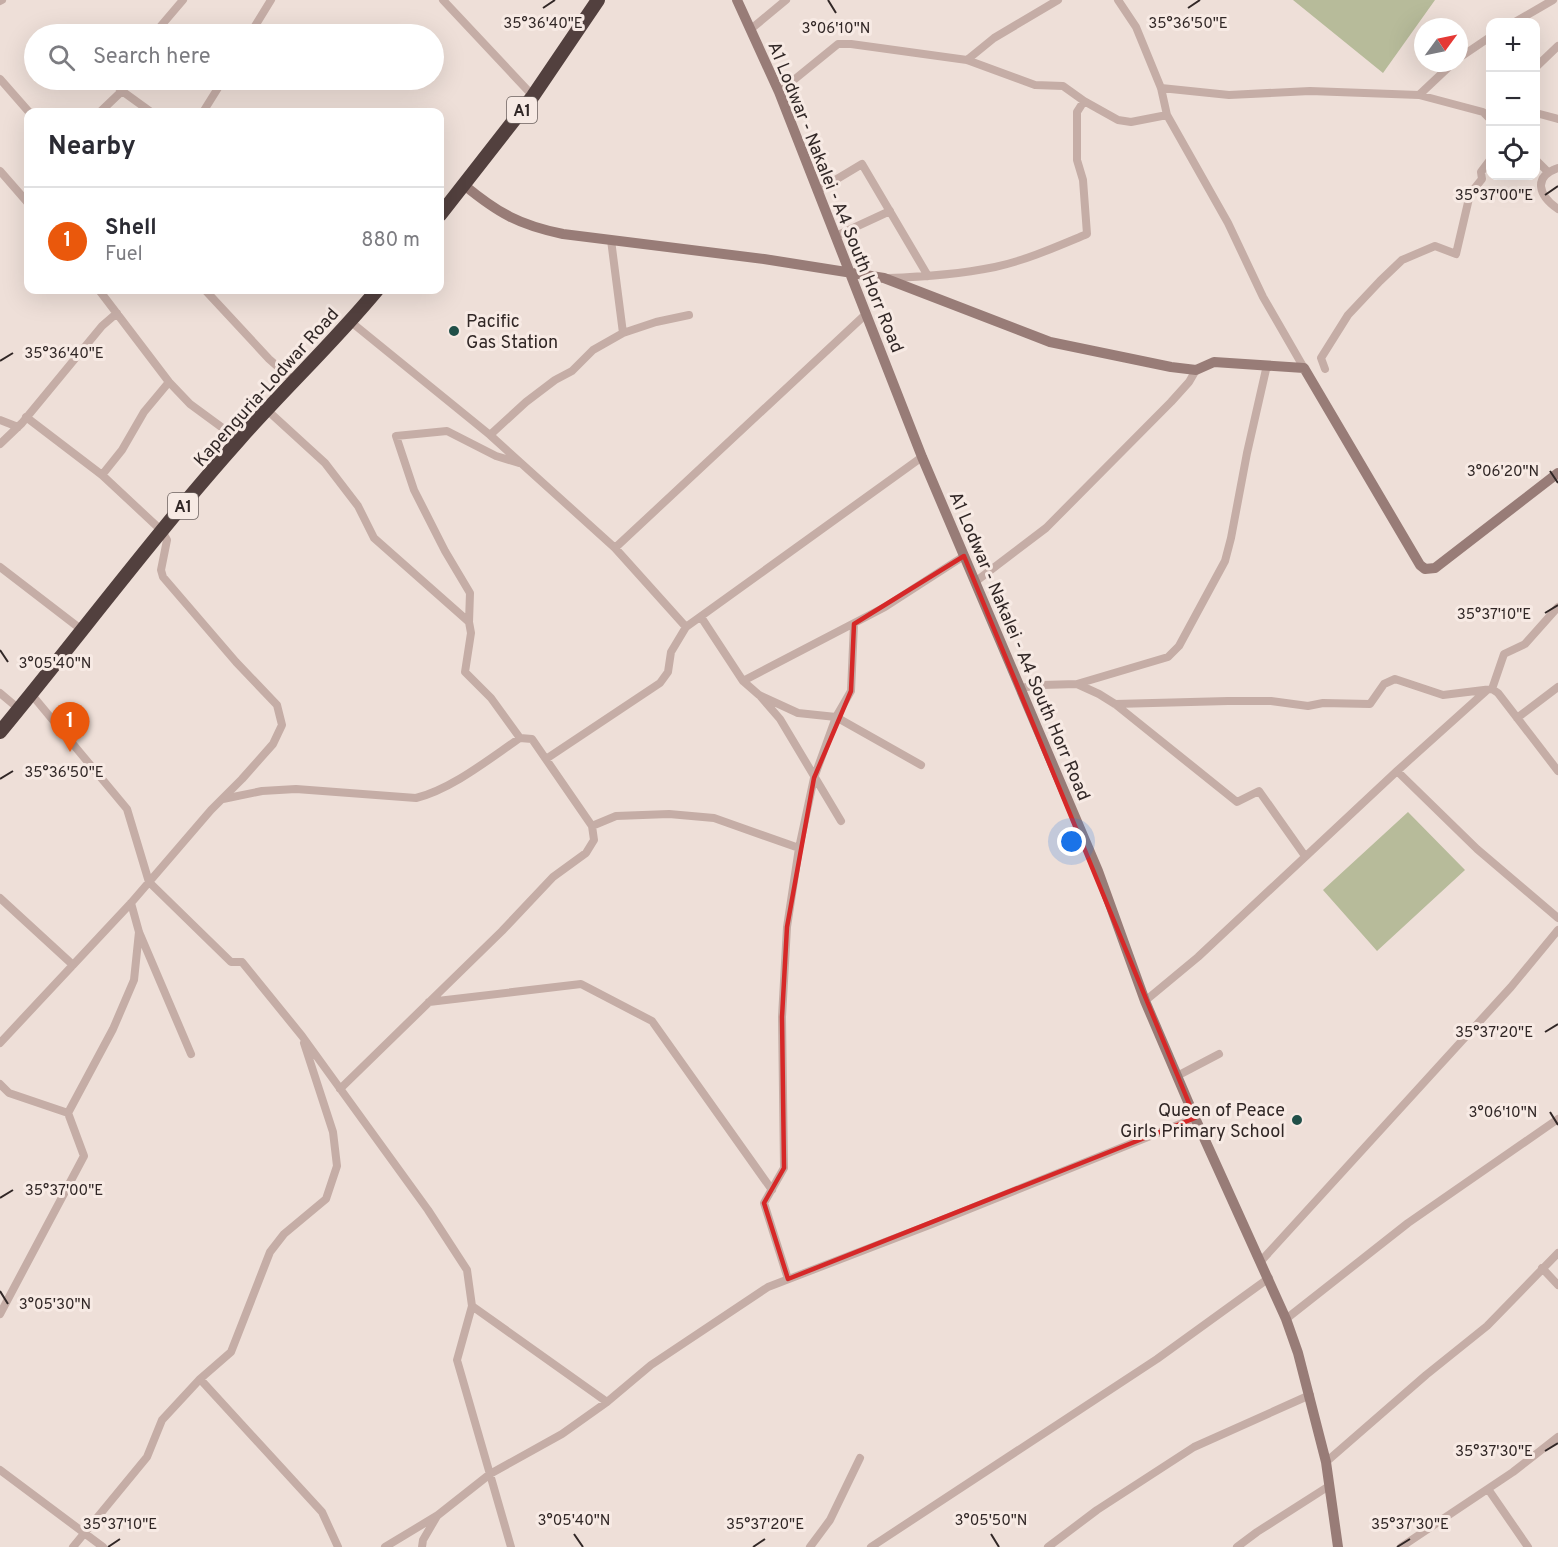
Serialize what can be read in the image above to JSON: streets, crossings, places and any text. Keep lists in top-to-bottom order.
{
  "streets": {
    "highway": ["A1", "Kapenguria-Lodwar Road"],
    "main road": ["A1 Lodwar - Nakalei - A4 South Horr Road"]
  },
  "places": ["Pacific Gas Station", "Queen of Peace Girls Primary School"],
  "north": "top right",
  "page": {
    "map_buttons": ["+", "−"],
    "search": "Search here",
    "heading": "Nearby",
    "list": [
      {
        "mark": "1",
        "name": "Shell",
        "note": "Fuel",
        "value": "880 m"
      }
    ],
    "pins": "1"
  },
  "coordinates": [
    "35°36'40\"E",
    "35°36'50\"E",
    "3°06'10\"N",
    "35°37'00\"E",
    "3°06'20\"N",
    "35°37'10\"E",
    "3°05'40\"N",
    "35°37'20\"E",
    "3°05'30\"N",
    "35°37'30\"E",
    "3°05'50\"N"
  ]
}
